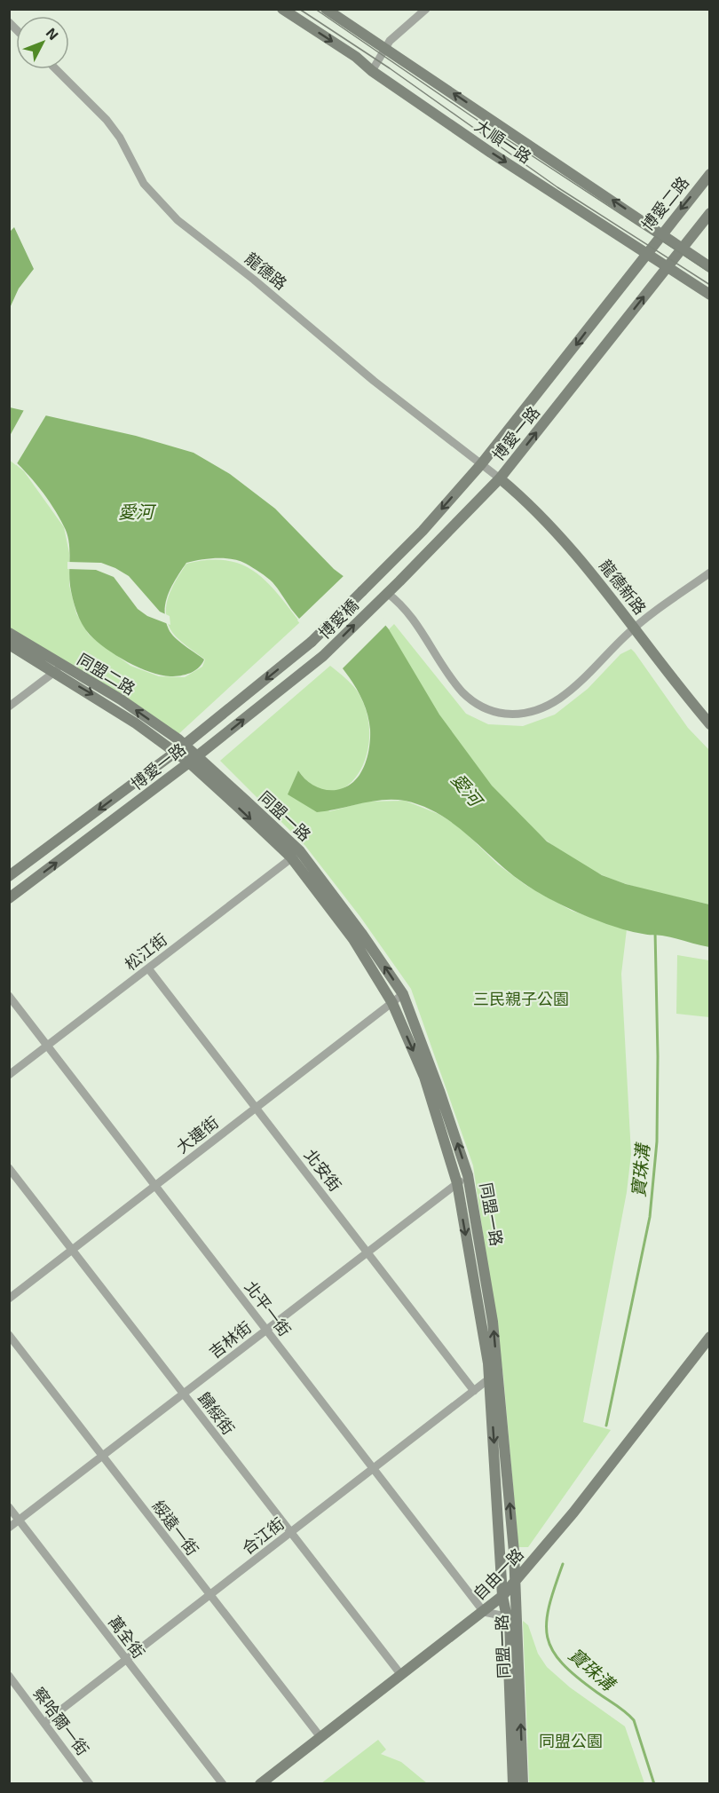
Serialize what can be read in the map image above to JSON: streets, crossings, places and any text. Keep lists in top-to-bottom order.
{
  "streets": {
    "street": [
      "大順一路",
      "博愛二路",
      "龍德路",
      "博愛一路",
      "龍德新路",
      "博愛橋",
      "同盟二路",
      "同盟一路",
      "松江街",
      "大連街",
      "北安街",
      "北平一街",
      "吉林街",
      "歸綏街",
      "綏遠一街",
      "合江街",
      "自由一路",
      "萬全街",
      "察哈爾一街"
    ]
  },
  "crossings": [
    ["大順一路", "博愛二路"],
    ["大順一路", "博愛一路"],
    ["博愛二路", "博愛一路"],
    ["龍德路", "博愛一路"],
    ["龍德路", "龍德新路"],
    ["博愛一路", "龍德新路"],
    ["博愛一路", "博愛橋"],
    ["博愛一路", "同盟二路"],
    ["博愛一路", "同盟一路"],
    ["同盟二路", "同盟一路"],
    ["同盟一路", "松江街"],
    ["同盟一路", "大連街"],
    ["同盟一路", "吉林街"],
    ["同盟一路", "合江街"],
    ["同盟一路", "自由一路"],
    ["松江街", "北安街"],
    ["松江街", "北平一街"],
    ["大連街", "北安街"],
    ["大連街", "北平一街"],
    ["大連街", "歸綏街"],
    ["北安街", "吉林街"],
    ["北安街", "合江街"],
    ["北平一街", "吉林街"],
    ["北平一街", "合江街"],
    ["北平一街", "自由一路"],
    ["吉林街", "歸綏街"],
    ["吉林街", "綏遠一街"],
    ["吉林街", "萬全街"],
    ["歸綏街", "合江街"],
    ["歸綏街", "自由一路"],
    ["綏遠一街", "合江街"],
    ["綏遠一街", "自由一路"],
    ["合江街", "萬全街"],
    ["合江街", "察哈爾一街"]
  ],
  "water": ["愛河", "寶珠溝"],
  "parks": ["三民親子公園", "同盟公園"],
  "north": "top right"
}
